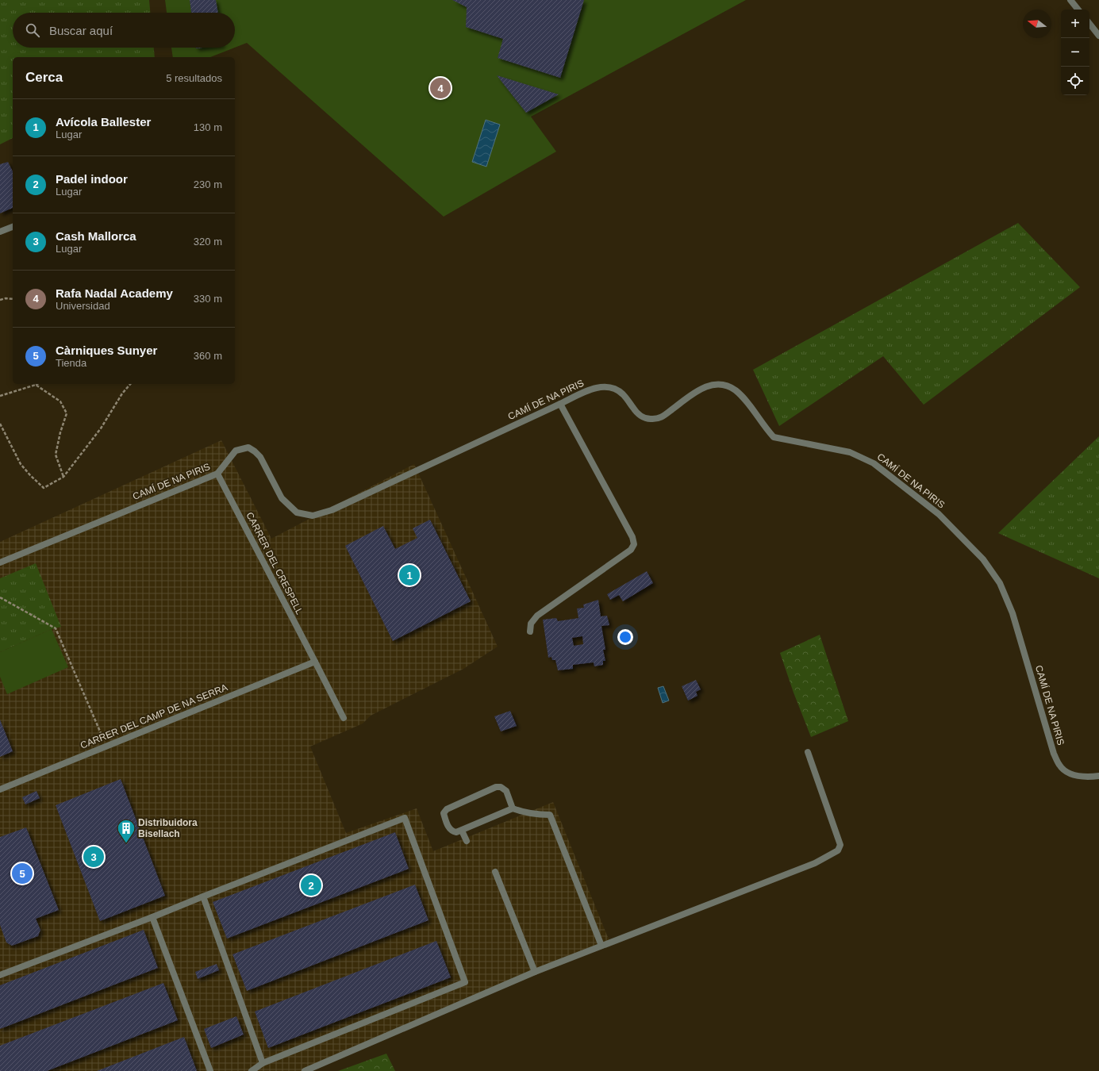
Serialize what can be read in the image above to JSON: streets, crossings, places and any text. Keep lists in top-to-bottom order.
{
  "streets": {
    "street": ["CAMÍ DE NA PIRIS", "CARRER DEL CRESPELL", "CARRER DEL CAMP DE NA SERRA"]
  },
  "crossings": [
    ["CAMÍ DE NA PIRIS", "CARRER DEL CRESPELL"],
    ["CARRER DEL CRESPELL", "CARRER DEL CAMP DE NA SERRA"]
  ],
  "places": {
    "building": ["Distribuidora Bisellach"]
  },
  "north": "left",
  "page": {
    "map_buttons": ["+", "−"],
    "search": "Buscar aquí",
    "heading": ["Cerca", "5 resultados"],
    "pins": [
      "4",
      "1",
      "3",
      "5",
      "2"
    ],
    "list": [
      {
        "mark": "1",
        "name": "Avícola Ballester",
        "note": "Lugar",
        "value": "130 m"
      },
      {
        "mark": "2",
        "name": "Padel indoor",
        "note": "Lugar",
        "value": "230 m"
      },
      {
        "mark": "3",
        "name": "Cash Mallorca",
        "note": "Lugar",
        "value": "320 m"
      },
      {
        "mark": "4",
        "name": "Rafa Nadal Academy",
        "note": "Universidad",
        "value": "330 m"
      },
      {
        "mark": "5",
        "name": "Càrniques Sunyer",
        "note": "Tienda",
        "value": "360 m"
      }
    ]
  }
}
